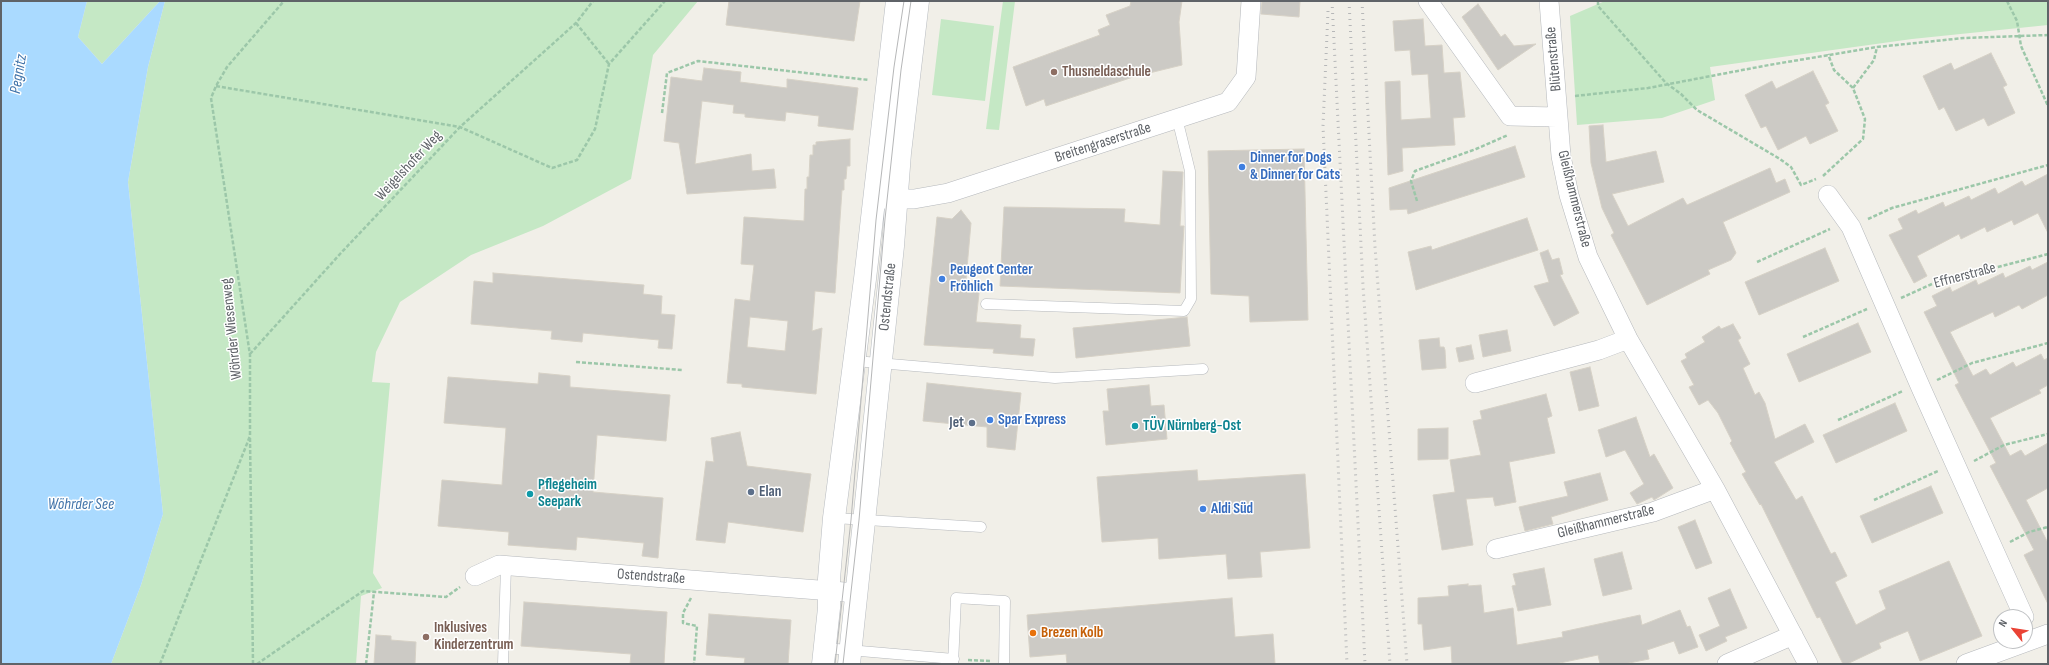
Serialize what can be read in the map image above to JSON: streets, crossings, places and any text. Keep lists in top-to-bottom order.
{
  "streets": {
    "main road": ["Ostendstraße"],
    "street": ["Blütenstraße", "Breitengraserstraße", "Gleißhammerstraße"],
    "path": ["Weigelshofer Weg", "Effnerstraße", "Wöhrder Wiesenweg"]
  },
  "crossings": [
    ["Blütenstraße", "Gleißhammerstraße"],
    ["Breitengraserstraße", "Ostendstraße"],
    ["Weigelshofer Weg", "Wöhrder Wiesenweg"]
  ],
  "water": ["Pegnitz", "Wöhrder See"],
  "places": [
    "Thusneldaschule",
    "Dinner for Dogs & Dinner for Cats",
    "Peugeot Center Fröhlich",
    "Spar Express",
    "Jet",
    "TÜV Nürnberg-Ost",
    "Elan",
    "Pflegeheim Seepark",
    "Aldi Süd",
    "Brezen Kolb",
    "Inklusives Kinderzentrum"
  ],
  "north": "top left"
}
